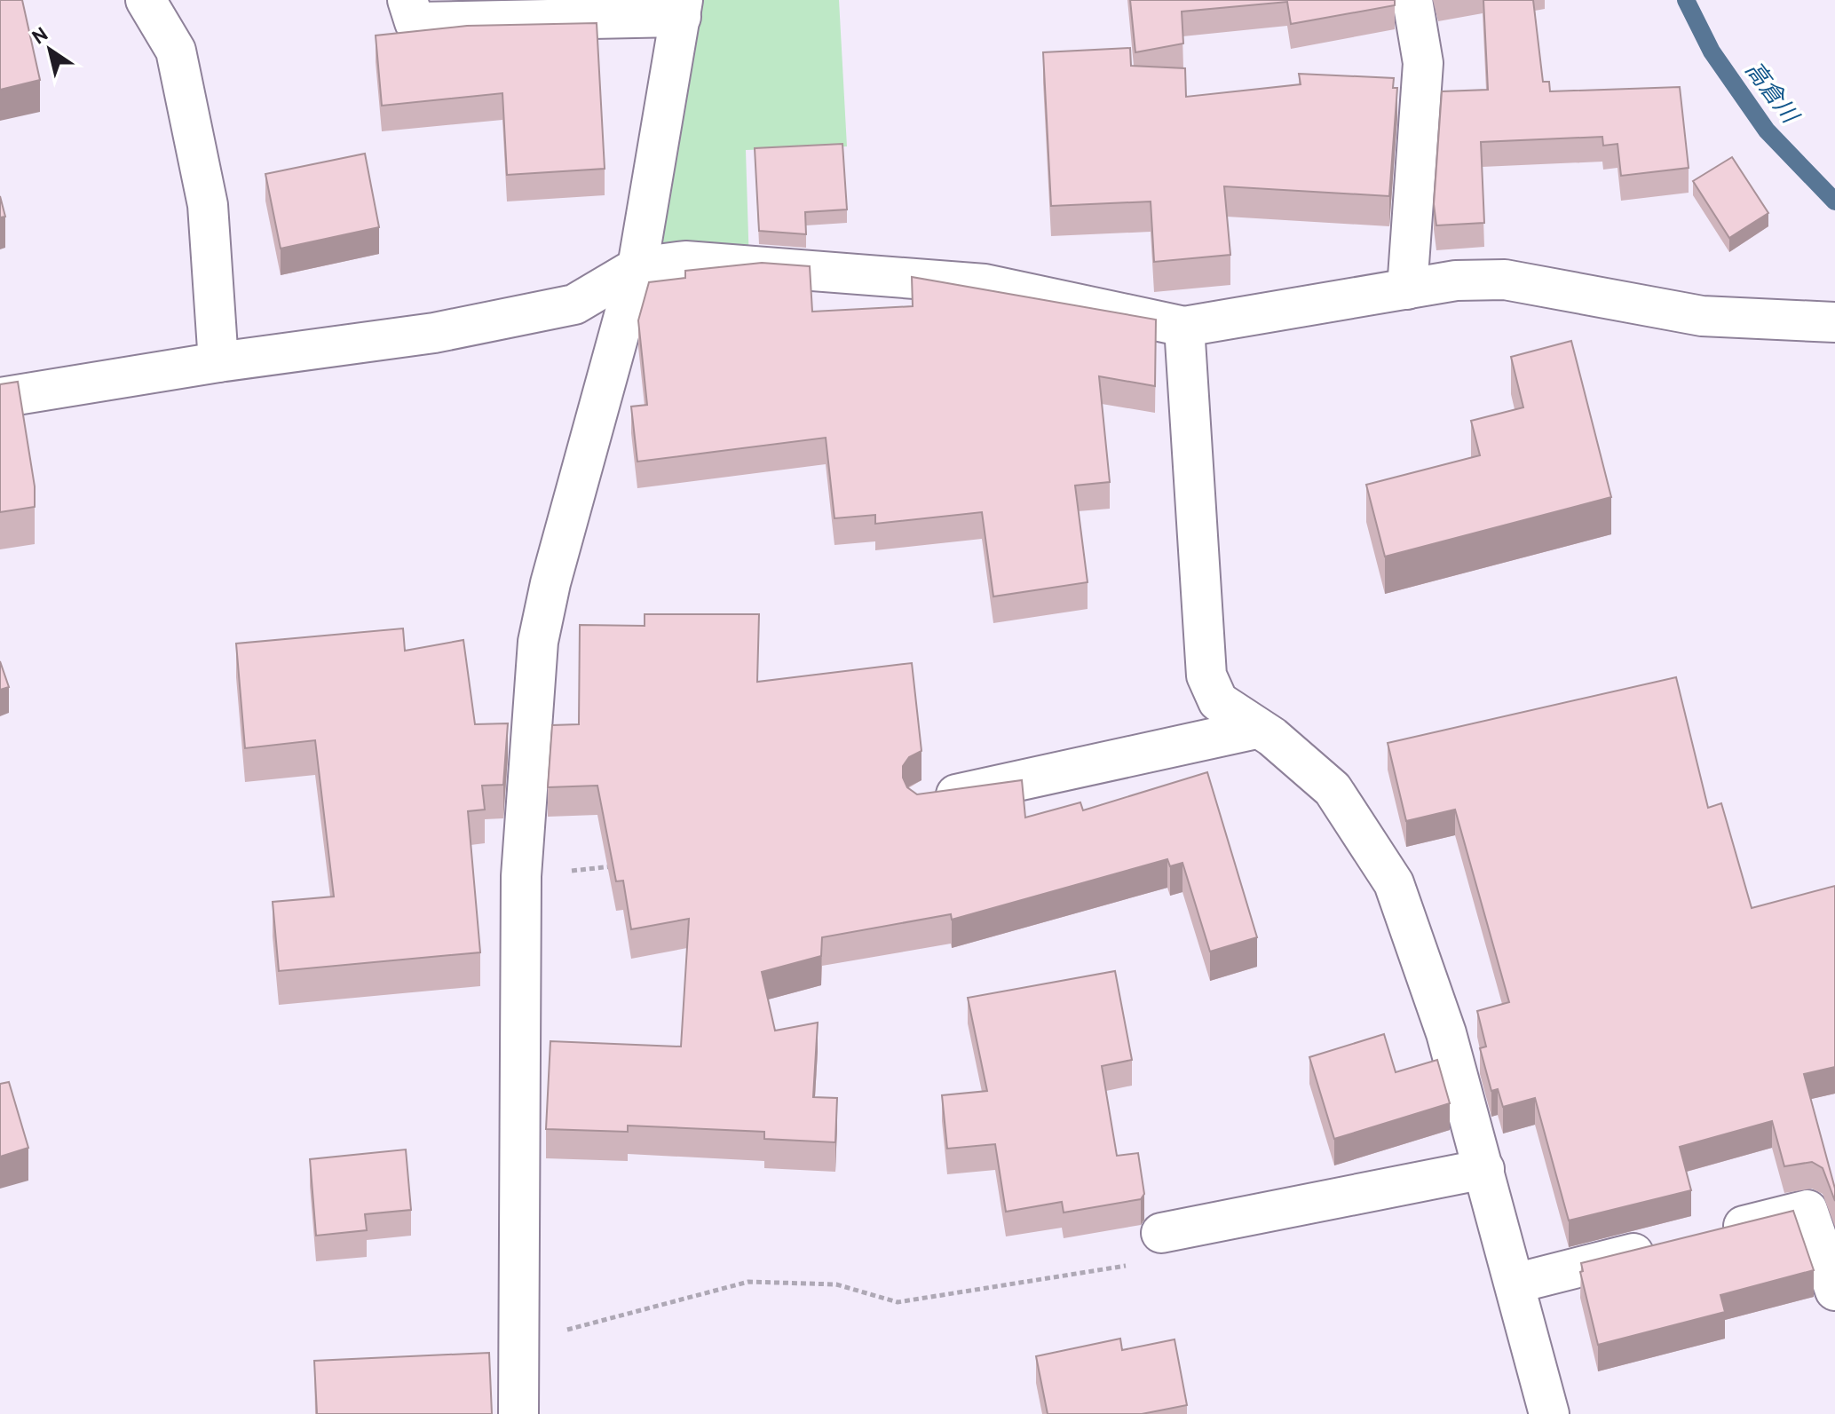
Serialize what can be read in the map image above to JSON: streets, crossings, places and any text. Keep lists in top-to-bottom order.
{
  "water": ["高倉川"],
  "north": "top left"
}
